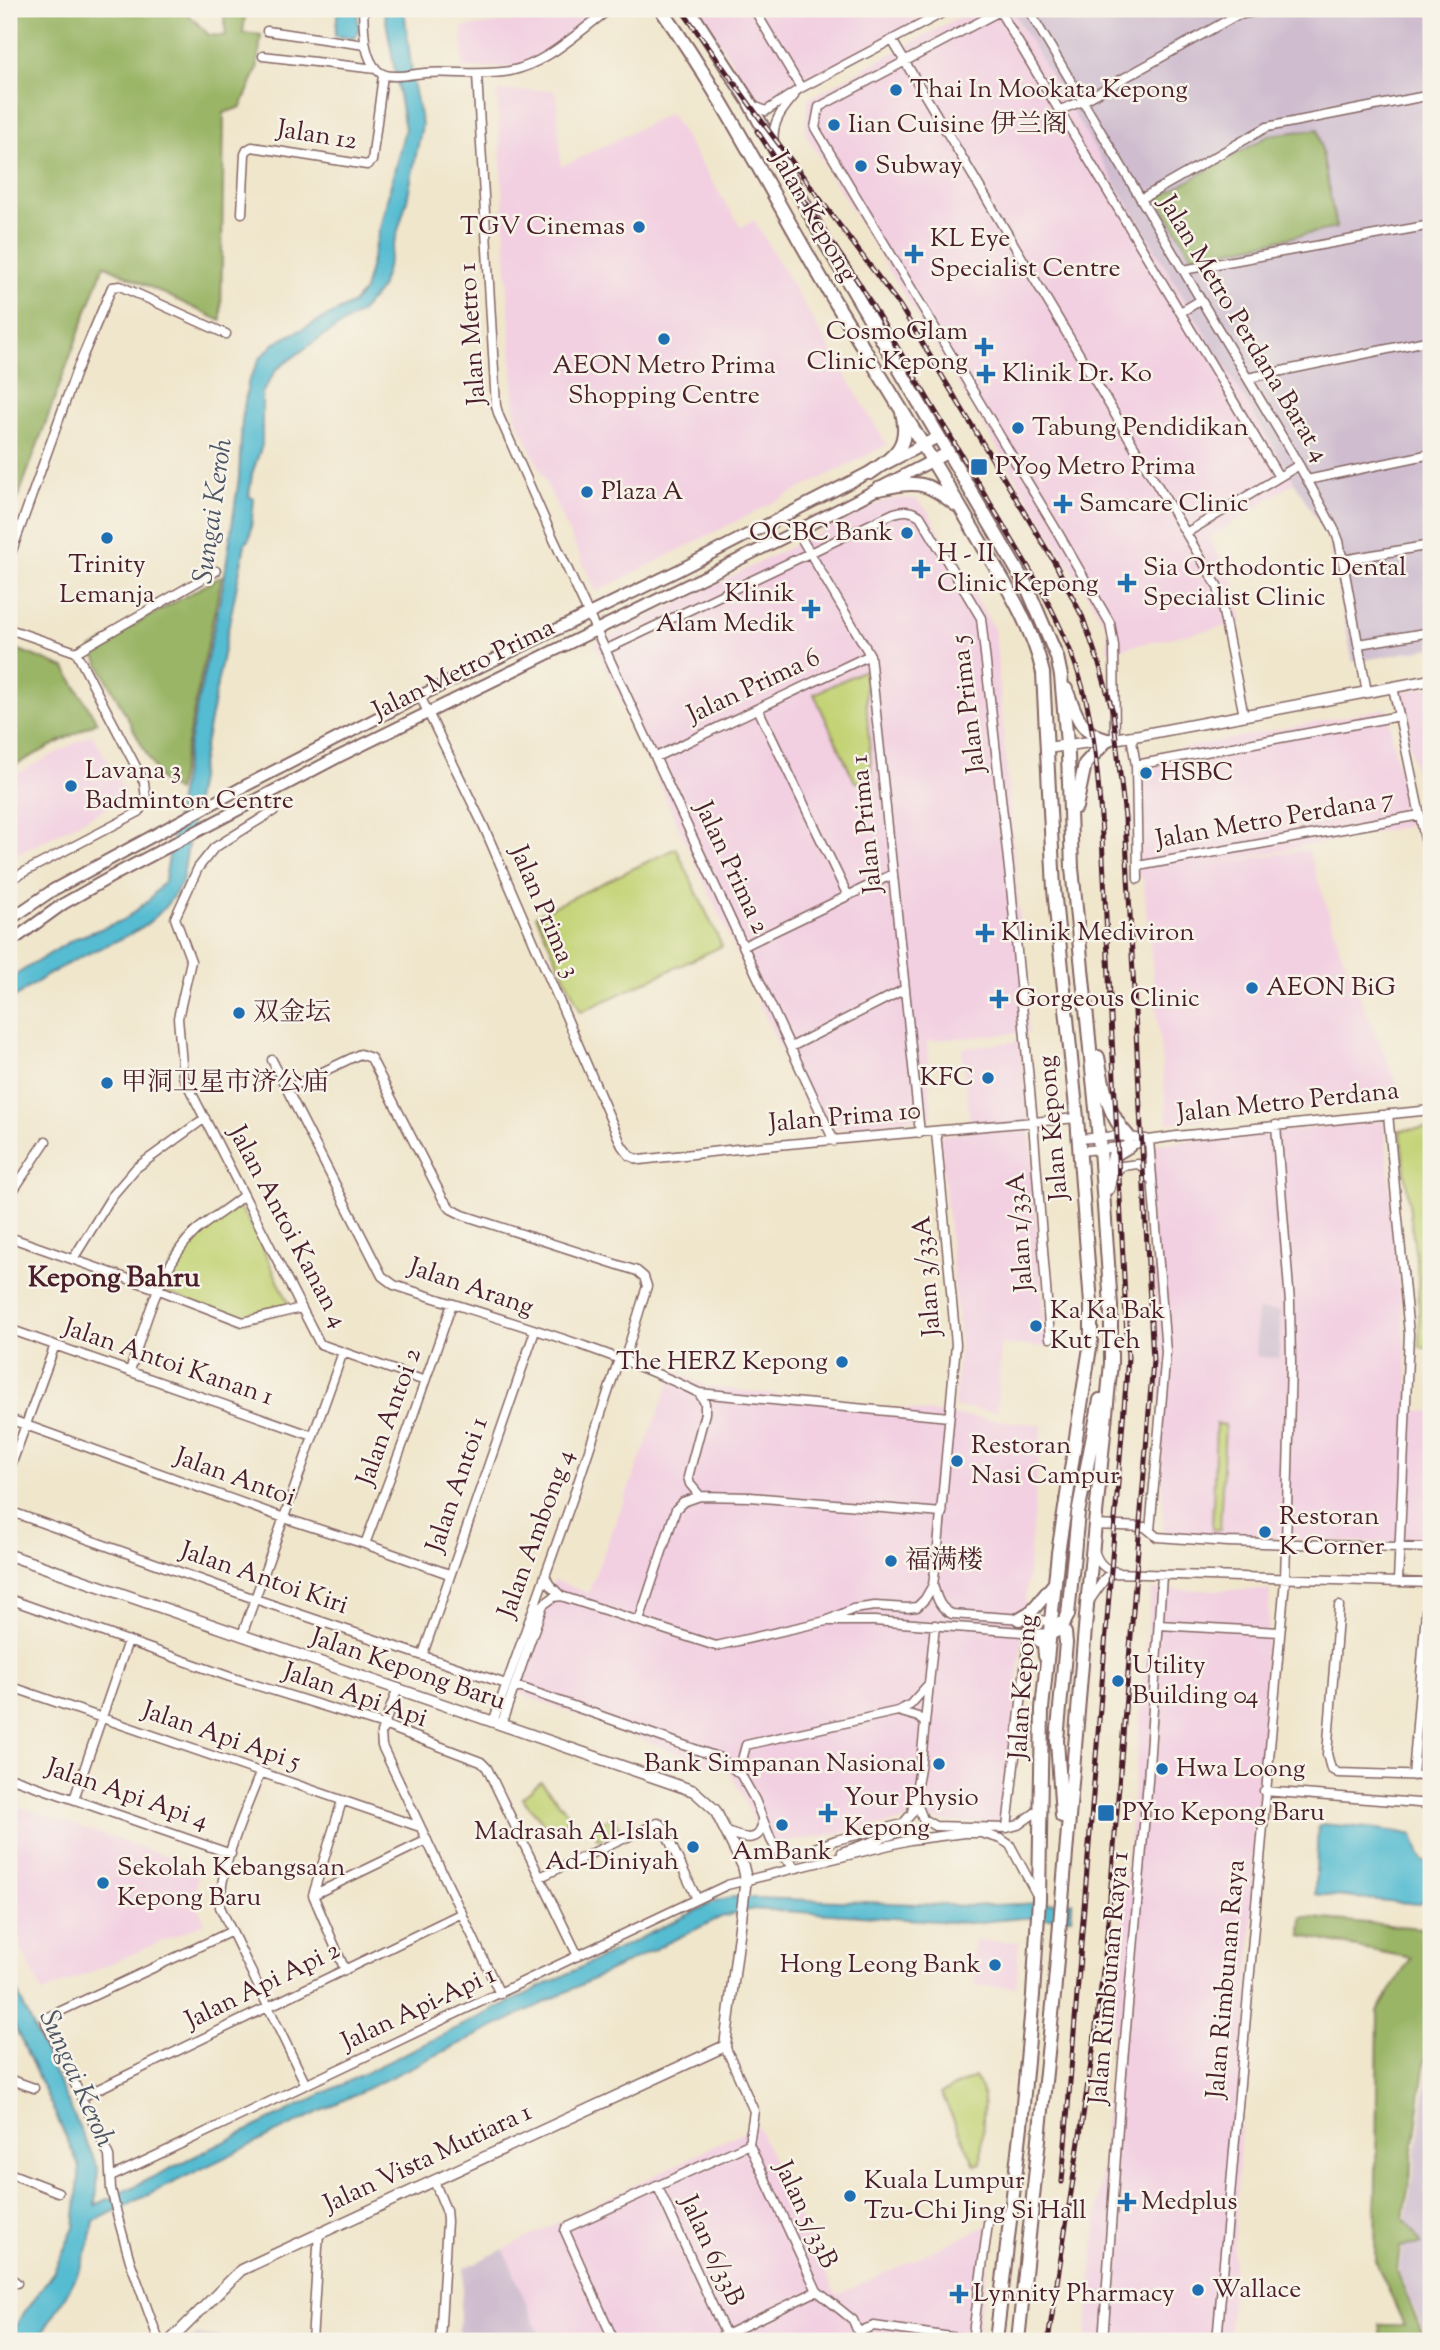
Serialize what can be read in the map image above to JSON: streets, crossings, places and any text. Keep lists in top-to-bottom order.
{
  "streets": {
    "main road": ["Jalan Kepong", "Jalan Metro Prima"],
    "street": [
      "Jalan 12",
      "Jalan Metro Perdana Barat 4",
      "Jalan Metro 1",
      "Jalan Prima 6",
      "Jalan Prima 5",
      "Jalan Metro Perdana 7",
      "Jalan Prima 1",
      "Jalan Prima 2",
      "Jalan Prima 3",
      "Jalan Metro Perdana",
      "Jalan Prima 10",
      "Jalan Antoi Kanan 4",
      "Jalan 1/33A",
      "Jalan 3/33A",
      "Jalan Arang",
      "Jalan Antoi Kanan 1",
      "Jalan Antoi 2",
      "Jalan Antoi",
      "Jalan Antoi 1",
      "Jalan Ambong 4",
      "Jalan Antoi Kiri",
      "Jalan Kepong Baru",
      "Jalan Api Api",
      "Jalan Api Api 5",
      "Jalan Api Api 4",
      "Jalan Rimbunan Raya 1",
      "Jalan Rimbunan Raya",
      "Jalan Api Api 2",
      "Jalan Api-Api 1",
      "Jalan Vista Mutiara 1",
      "Jalan 5/33B",
      "Jalan 6/33B"
    ]
  },
  "crossings": [
    ["Jalan Kepong", "Jalan Metro Prima"],
    ["Jalan Kepong", "Jalan Metro Perdana"],
    ["Jalan Kepong", "Jalan Prima 10"],
    ["Jalan Metro 1", "Jalan Metro Prima"],
    ["Jalan Metro 1", "Jalan Prima 2"],
    ["Jalan Metro Prima", "Jalan Prima 1"],
    ["Jalan Metro Prima", "Jalan Prima 2"],
    ["Jalan Metro Prima", "Jalan Prima 3"],
    ["Jalan Prima 6", "Jalan Prima 1"],
    ["Jalan Prima 6", "Jalan Prima 2"],
    ["Jalan Prima 5", "Jalan Prima 1"],
    ["Jalan Prima 5", "Jalan Prima 2"],
    ["Jalan Prima 5", "Jalan Prima 10"],
    ["Jalan Prima 5", "Jalan 1/33A"],
    ["Jalan Prima 1", "Jalan Prima 10"],
    ["Jalan Prima 2", "Jalan Prima 10"],
    ["Jalan Prima 3", "Jalan Prima 10"],
    ["Jalan Metro Perdana", "Jalan Rimbunan Raya"],
    ["Jalan Prima 10", "Jalan 1/33A"],
    ["Jalan Prima 10", "Jalan 3/33A"],
    ["Jalan Antoi Kanan 4", "Jalan Antoi 2"],
    ["Jalan 3/33A", "Jalan Arang"],
    ["Jalan Arang", "Jalan Antoi 2"],
    ["Jalan Arang", "Jalan Antoi 1"],
    ["Jalan Arang", "Jalan Ambong 4"],
    ["Jalan Antoi 2", "Jalan Antoi"],
    ["Jalan Antoi", "Jalan Antoi 1"],
    ["Jalan Antoi 1", "Jalan Antoi Kiri"],
    ["Jalan Ambong 4", "Jalan Antoi Kiri"],
    ["Jalan Ambong 4", "Jalan Kepong Baru"],
    ["Jalan Kepong Baru", "Jalan Api-Api 1"],
    ["Jalan Api Api", "Jalan Api-Api 1"]
  ],
  "districts": ["Kepong Bahru"],
  "water": ["Sungai Keroh"],
  "places": {
    "other": [
      "Thai In Mookata Kepong",
      "Iian Cuisine 伊兰阁",
      "Subway",
      "TGV Cinemas",
      "AEON Metro Prima Shopping Centre",
      "Tabung Pendidikan",
      "Plaza A",
      "OCBC Bank",
      "Trinity Lemanja",
      "HSBC",
      "Lavana 3 Badminton Centre",
      "AEON BiG",
      "双金坛",
      "KFC",
      "甲洞卫星市济公庙",
      "Ka Ka Bak Kut Teh",
      "The HERZ Kepong",
      "Restoran Nasi Campur",
      "Restoran K Corner",
      "福满楼",
      "Utility Building 04",
      "Bank Simpanan Nasional",
      "Hwa Loong",
      "AmBank",
      "Madrasah Al-Islah Ad-Diniyah",
      "Sekolah Kebangsaan Kepong Baru",
      "Hong Leong Bank",
      "Kuala Lumpur Tzu-Chi Jing Si Hall",
      "Wallace"
    ],
    "health": [
      "KL Eye Specialist Centre",
      "CosmoGlam Clinic Kepong",
      "Klinik Dr. Ko",
      "Samcare Clinic",
      "H - II Clinic Kepong",
      "Sia Orthodontic Dental Specialist Clinic",
      "Klinik Alam Medik",
      "Klinik Mediviron",
      "Gorgeous Clinic",
      "Your Physio Kepong",
      "Medplus",
      "Lynnity Pharmacy"
    ],
    "transit": ["PY09 Metro Prima", "PY10 Kepong Baru"]
  }
}
